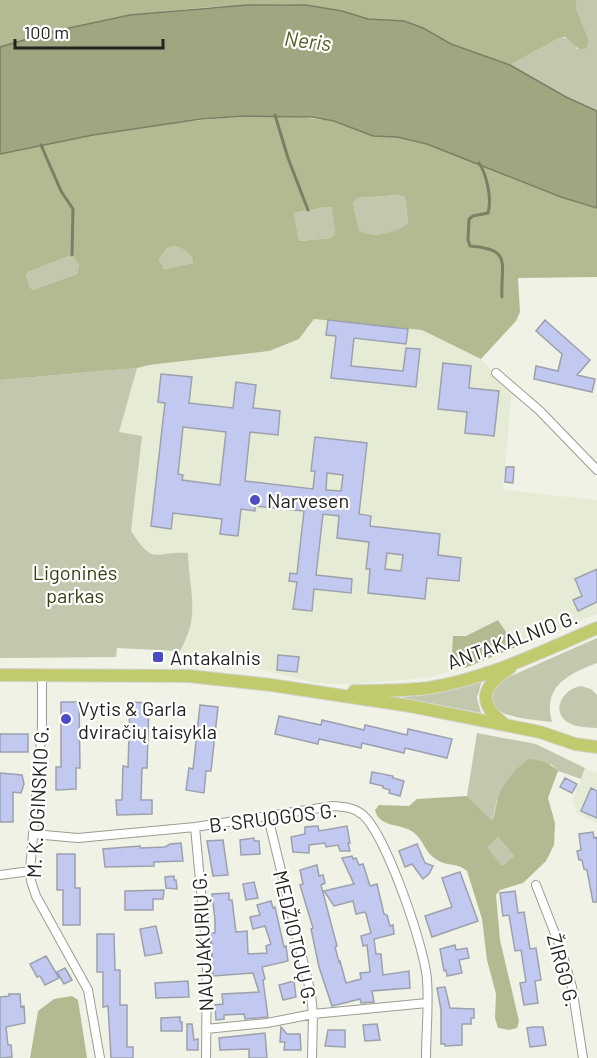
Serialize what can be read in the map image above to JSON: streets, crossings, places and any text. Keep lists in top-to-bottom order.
{
  "streets": {
    "main road": ["ANTAKALNIO G."],
    "street": [
      "M. K. OGINSKIO G.",
      "B. SRUOGOS G.",
      "MEDŽIOTOJŲ G.",
      "NAUJAKURIŲ G.",
      "ŽIRGO G."
    ]
  },
  "crossings": [
    ["ANTAKALNIO G.", "M. K. OGINSKIO G."],
    ["M. K. OGINSKIO G.", "B. SRUOGOS G."],
    ["B. SRUOGOS G.", "MEDŽIOTOJŲ G."],
    ["B. SRUOGOS G.", "NAUJAKURIŲ G."]
  ],
  "water": ["Neris"],
  "parks": ["Ligoninės parkas"],
  "places": {
    "other": ["Narvesen", "Vytis & Garla dviračių taisykla"],
    "transit": ["Antakalnis"]
  },
  "scale_bar": "100 m"
}
